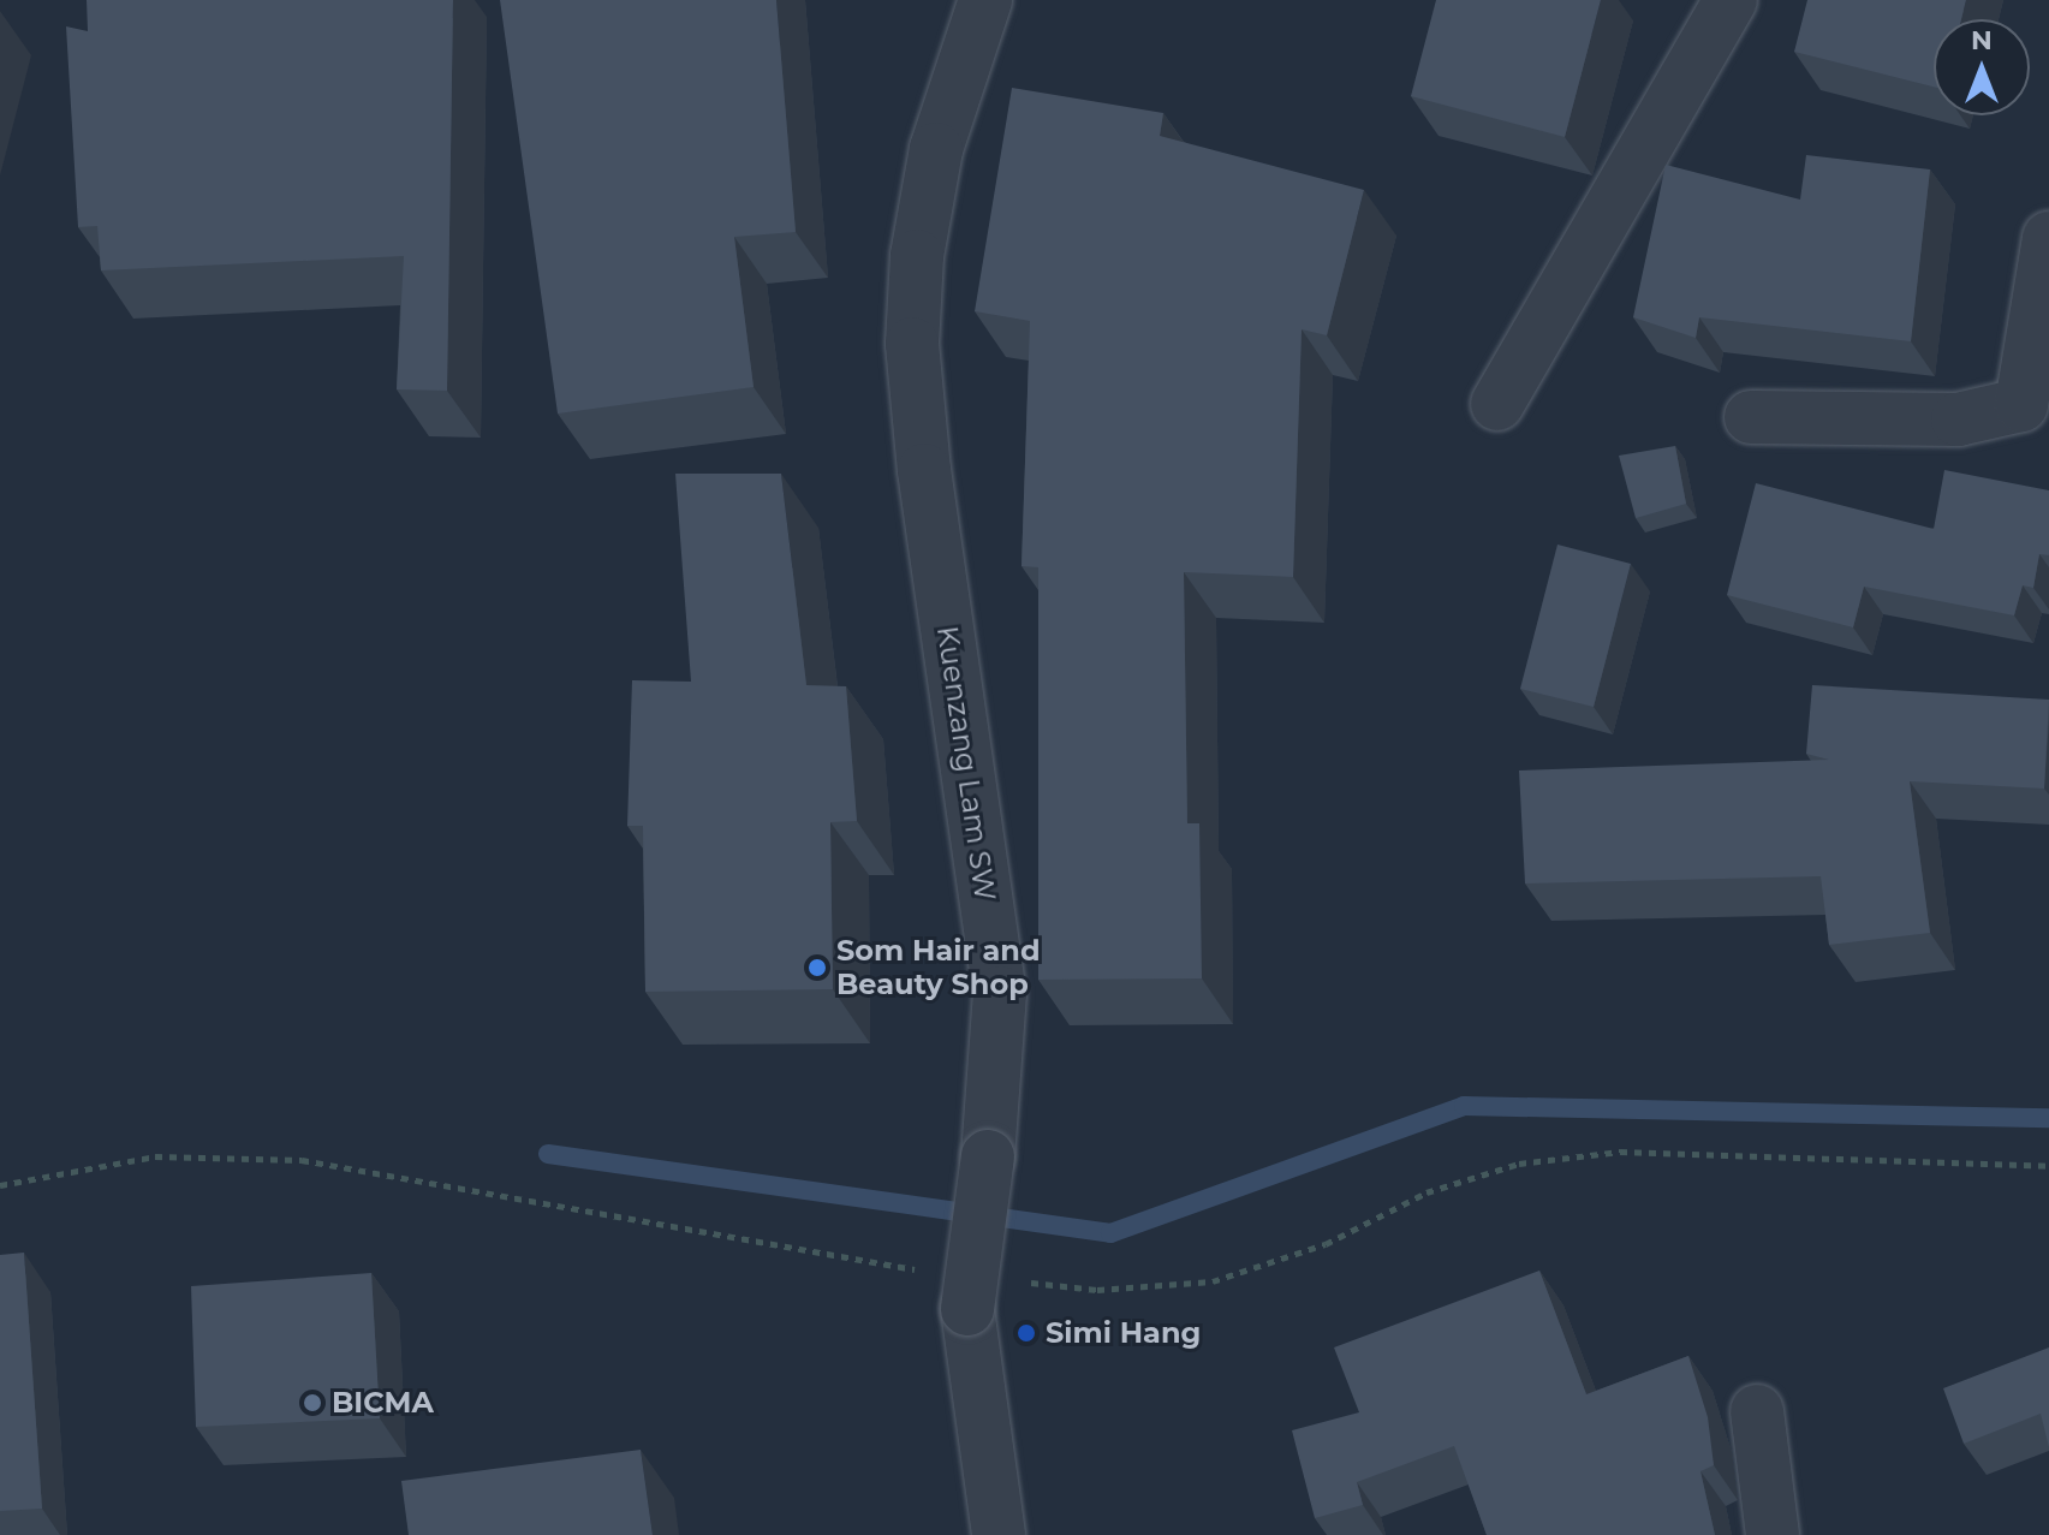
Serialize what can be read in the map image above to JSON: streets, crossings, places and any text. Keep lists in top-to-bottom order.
{
  "streets": {
    "street": ["Kuenzang Lam SW"]
  },
  "places": ["Som Hair and Beauty Shop", "Simi Hang", "BICMA"],
  "north": "top"
}
